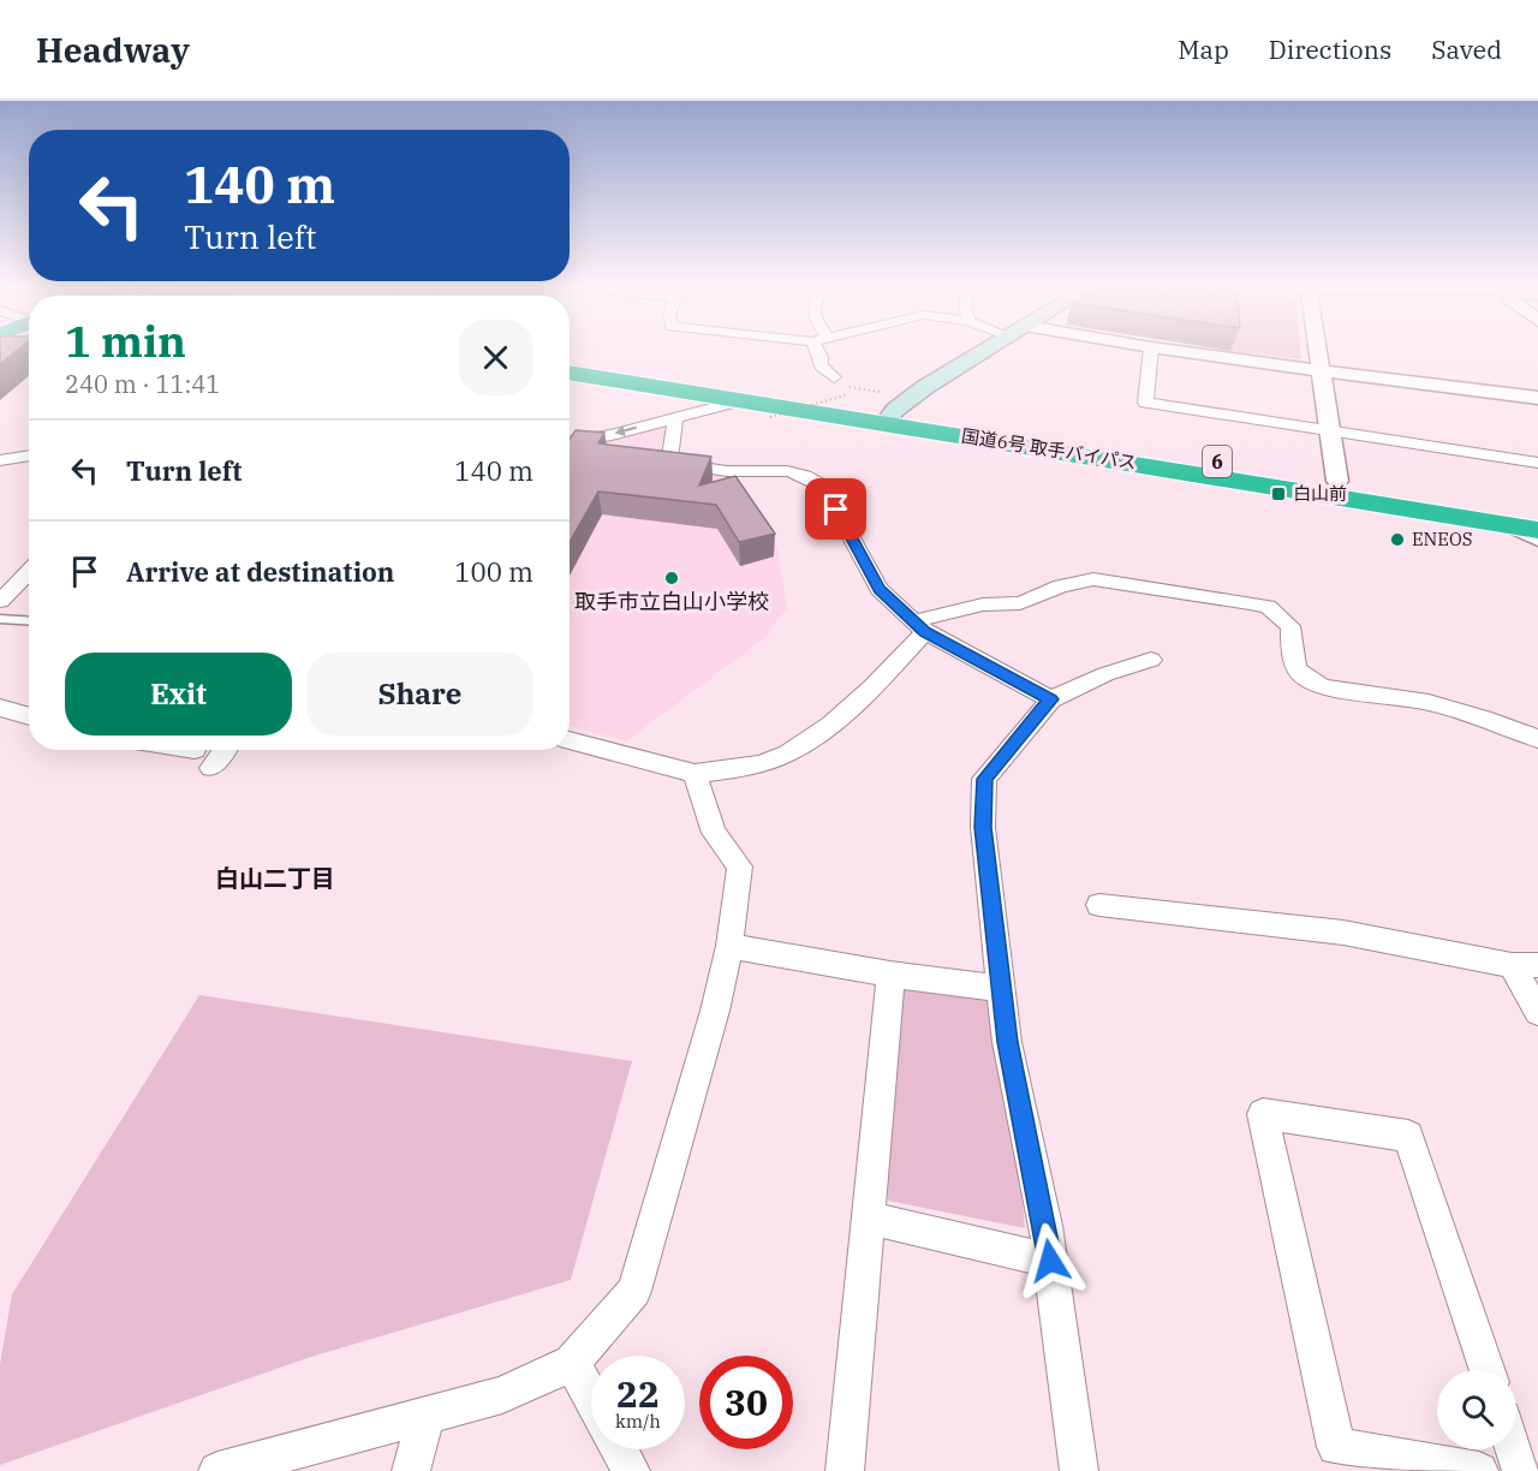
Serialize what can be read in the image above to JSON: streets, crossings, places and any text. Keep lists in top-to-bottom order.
{
  "streets": {
    "highway": ["国道6号 取手バイパス", "6"]
  },
  "districts": ["白山二丁目"],
  "places": {
    "transit": ["白山前"],
    "other": ["ENEOS", "取手市立白山小学校"]
  },
  "page": {
    "header": "Headway",
    "nav": ["Map", "Directions", "Saved"],
    "turn": ["140 m", "Turn left"],
    "heading": ["1 min", "240 m · 11:41"],
    "list": [
      {
        "name": "Turn left",
        "value": "140 m"
      },
      {
        "name": "Arrive at destination",
        "value": "100 m"
      }
    ],
    "buttons": ["Exit", "Share"],
    "speed": "22 km/h",
    "limit": "30"
  }
}
